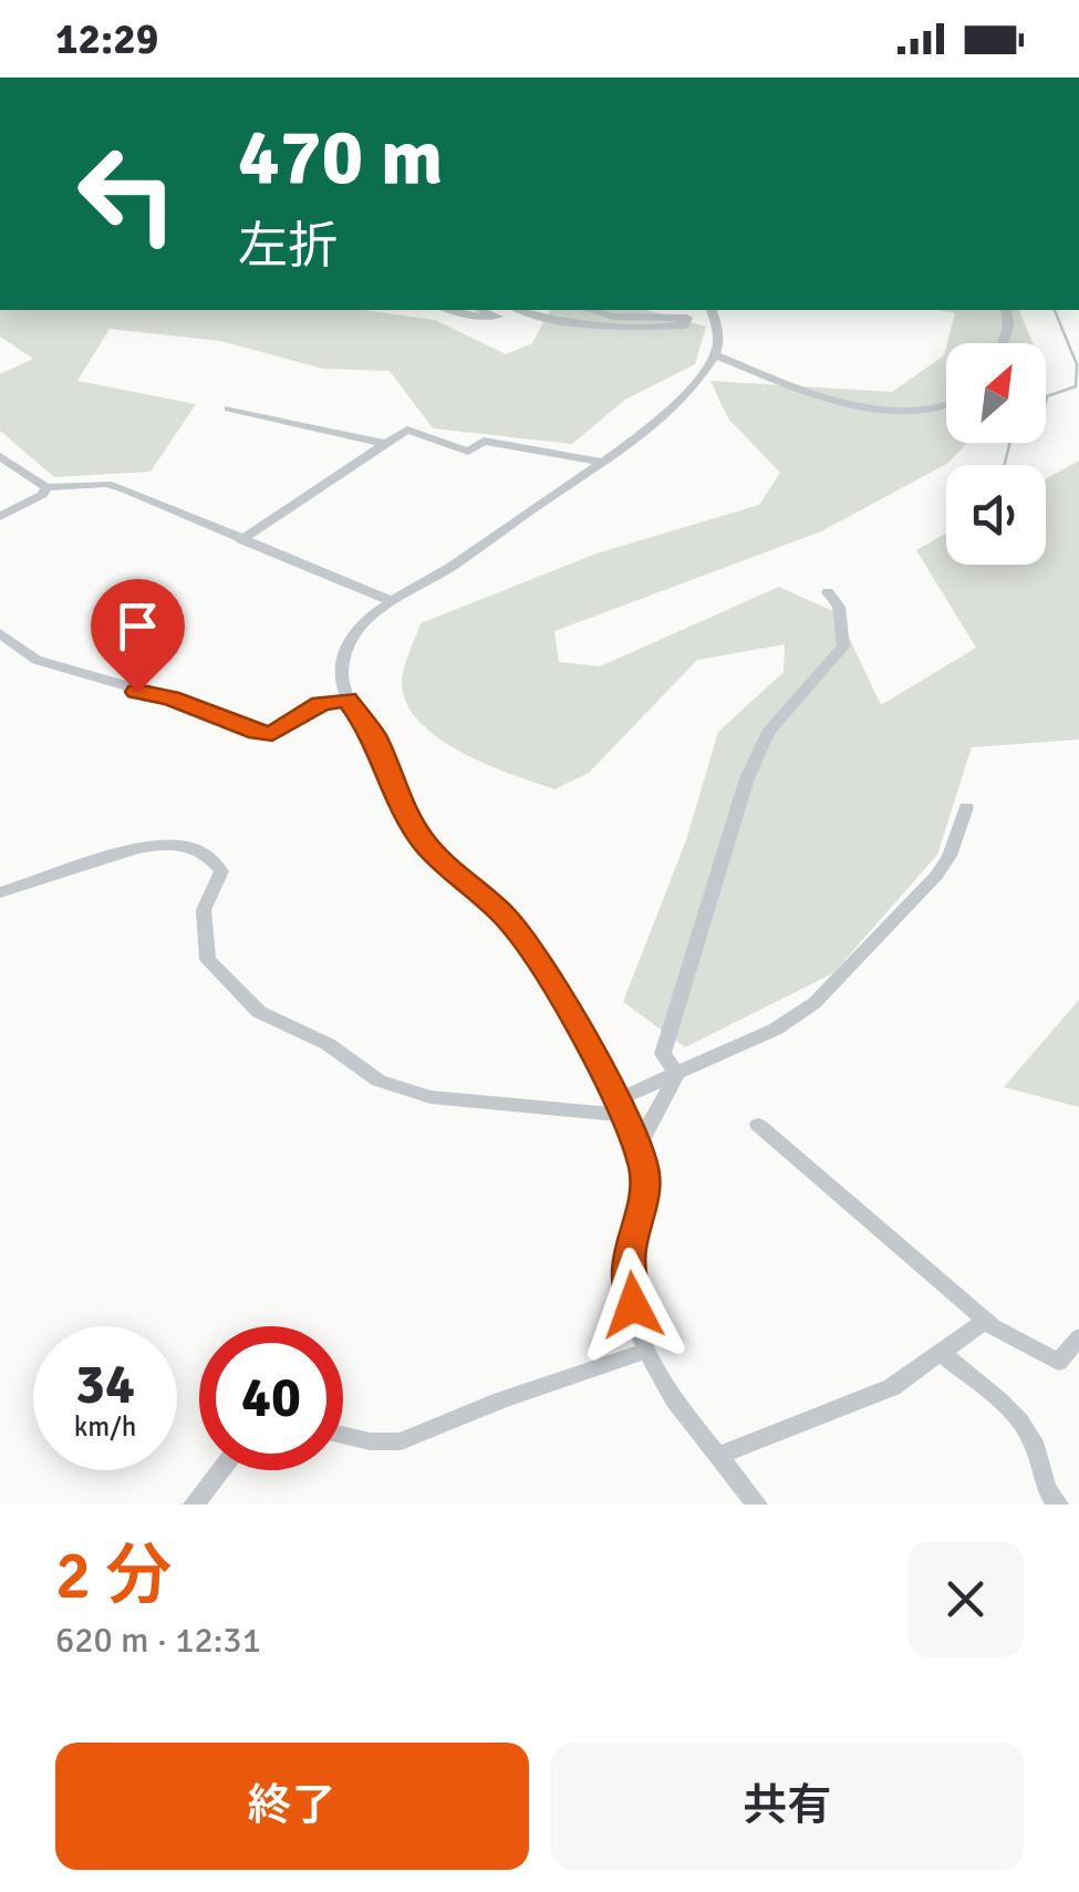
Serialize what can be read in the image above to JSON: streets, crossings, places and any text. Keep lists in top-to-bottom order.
{
  "north": "top right",
  "page": {
    "status": "12:29",
    "turn": ["470 m", "左折"],
    "speed": "34 km/h",
    "limit": "40",
    "heading": ["2 分", "620 m · 12:31"],
    "buttons": ["終了", "共有"]
  }
}
